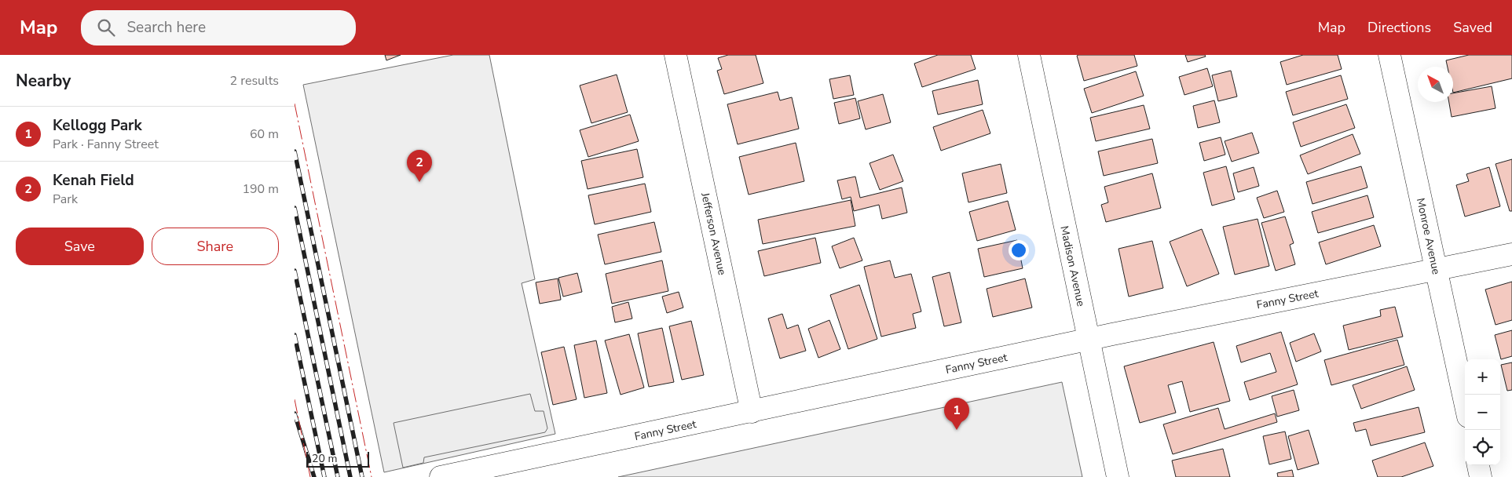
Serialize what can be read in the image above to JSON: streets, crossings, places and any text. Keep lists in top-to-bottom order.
{
  "streets": {
    "street": [
      "Jefferson Avenue",
      "Monroe Avenue",
      "Madison Avenue",
      "Fanny Street"
    ]
  },
  "crossings": [
    ["Jefferson Avenue", "Fanny Street"],
    ["Monroe Avenue", "Fanny Street"],
    ["Madison Avenue", "Fanny Street"]
  ],
  "scale_bar": "20 m",
  "north": "top left",
  "page": {
    "header": "Map",
    "search": "Search here",
    "nav": ["Map", "Directions", "Saved"],
    "heading": ["Nearby", "2 results"],
    "list": [
      {
        "mark": "1",
        "name": "Kellogg Park",
        "note": "Park · Fanny Street",
        "value": "60 m"
      },
      {
        "mark": "2",
        "name": "Kenah Field",
        "note": "Park",
        "value": "190 m"
      }
    ],
    "pins": ["2", "1"],
    "buttons": ["Save", "Share"],
    "map_buttons": ["+", "−"],
    "scale": "20 m"
  }
}
